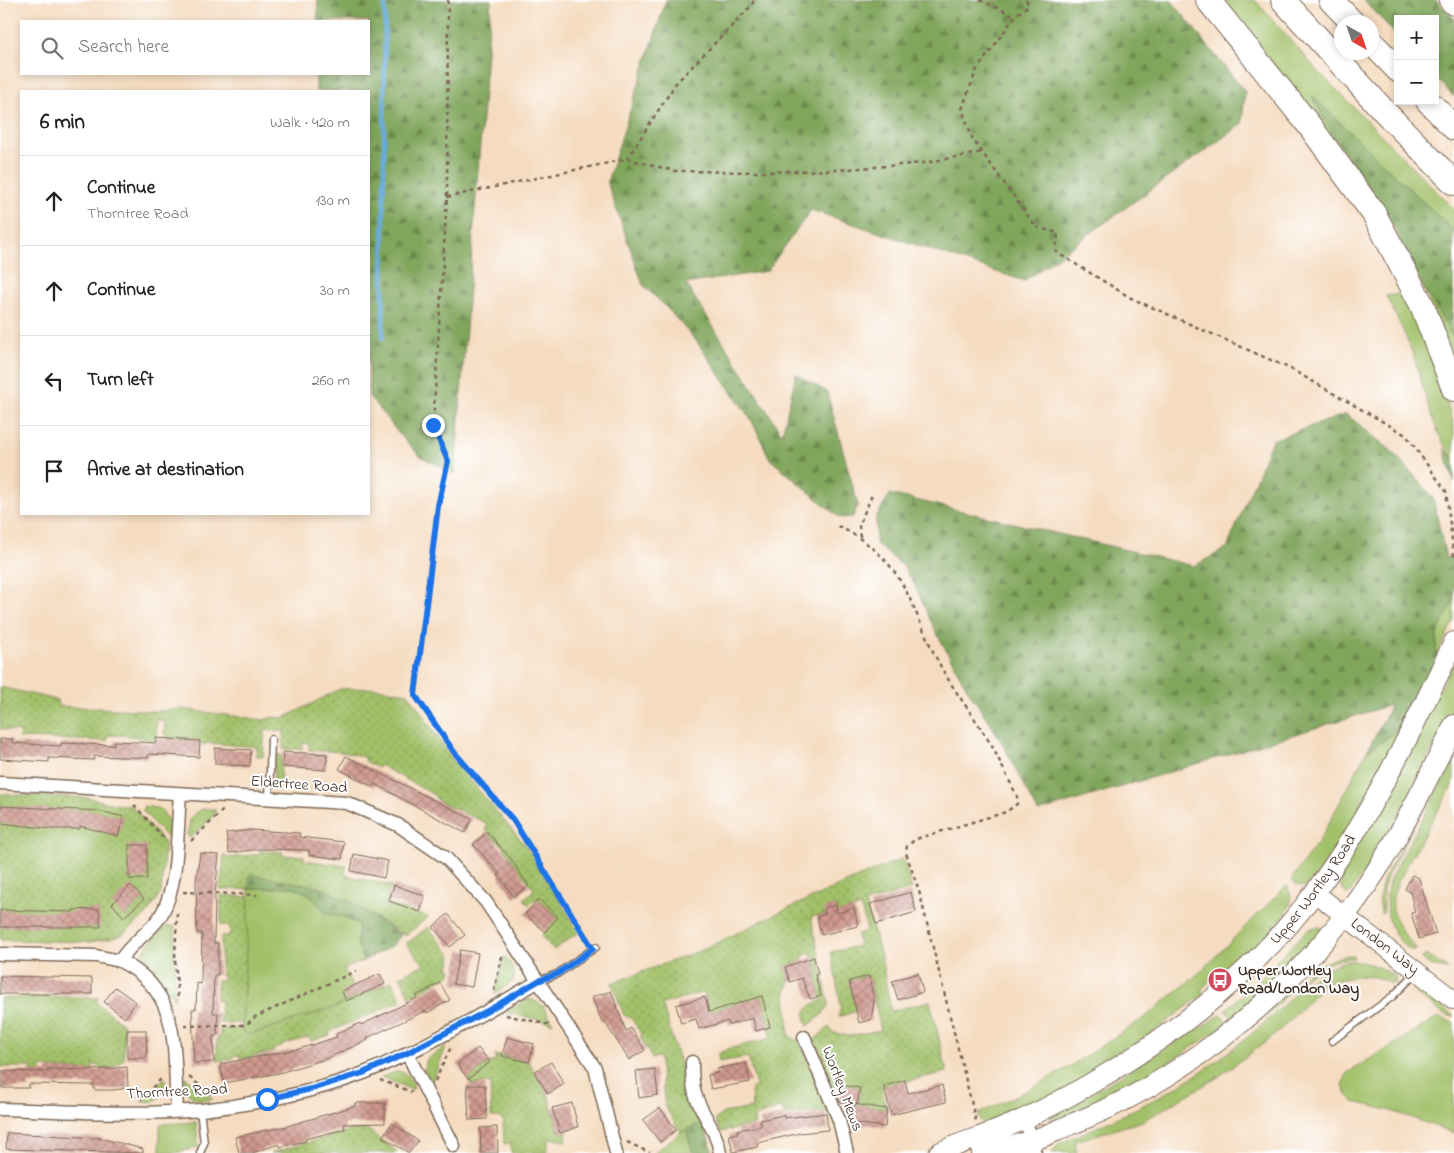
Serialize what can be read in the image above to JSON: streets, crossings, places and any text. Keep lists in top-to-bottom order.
{
  "streets": {
    "main road": ["Upper Wortley Road"],
    "street": [
      "Eldertree Road",
      "London Way",
      "Wortley Mews",
      "Thorntree Road"
    ]
  },
  "crossings": [
    ["Eldertree Road", "Thorntree Road"],
    ["Upper Wortley Road", "London Way"]
  ],
  "places": {
    "bus stop": ["Upper Wortley Road/London Way"]
  },
  "north": "bottom right",
  "page": {
    "map_buttons": ["+", "−"],
    "search": "Search here",
    "heading": ["6 min", "Walk · 420 m"],
    "list": [
      ["Continue", "Thorntree Road", "130 m"],
      ["Continue", "30 m"],
      ["Turn left", "260 m"],
      "Arrive at destination"
    ]
  }
}
